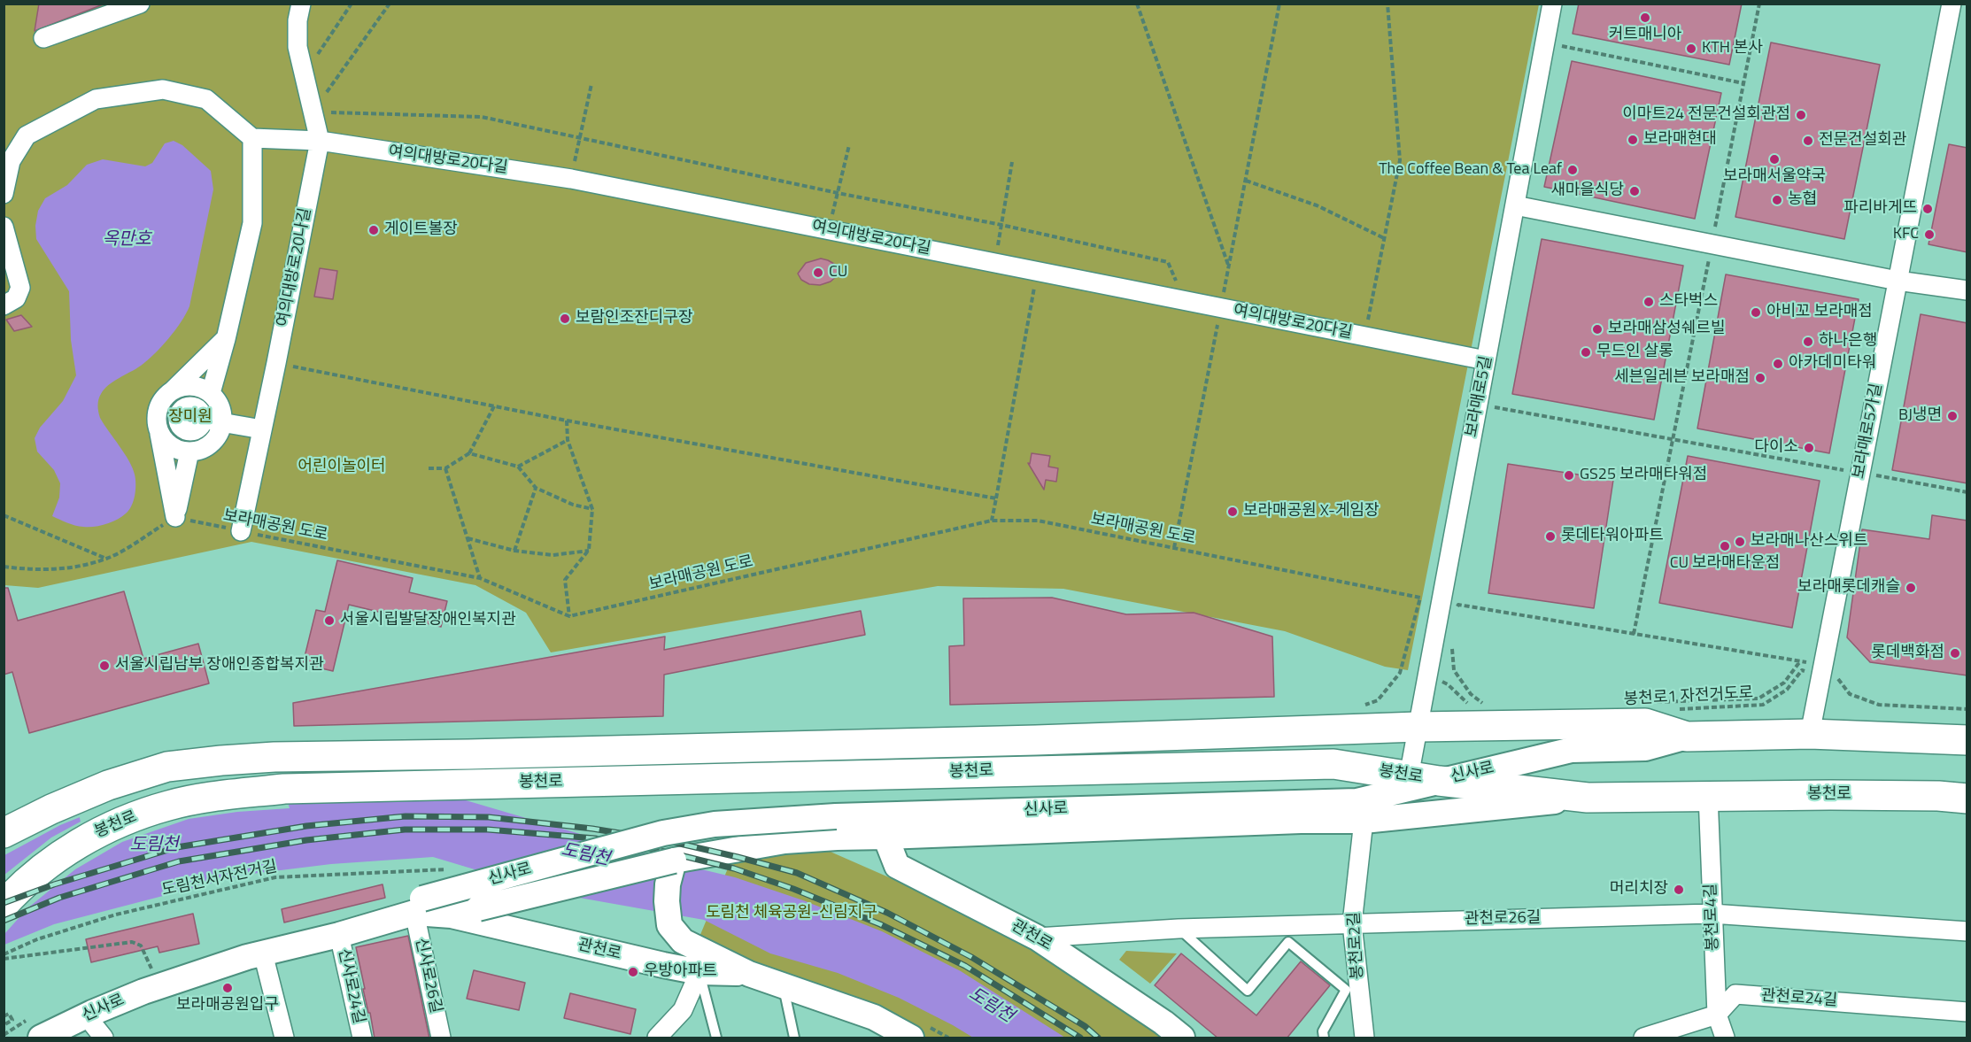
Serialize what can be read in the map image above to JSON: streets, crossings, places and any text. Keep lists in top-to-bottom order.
{
  "streets": {
    "main road": ["봉천로", "신사로", "관천로"],
    "street": [
      "여의대방로20다길",
      "여의대방로20나길",
      "보라매로5길",
      "보라매로5가길",
      "봉천로4길",
      "관천로26길",
      "봉천로2길",
      "신사로26길",
      "신사로24길",
      "관천로24길"
    ],
    "path": ["보라매공원 도로", "봉천로1 자전거도로", "도림천서자전거길"]
  },
  "crossings": [
    ["여의대방로20다길", "여의대방로20나길"],
    ["여의대방로20다길", "보라매로5길"],
    ["여의대방로20나길", "보라매공원 도로"],
    ["보라매로5길", "보라매공원 도로"],
    ["보라매로5길", "봉천로"],
    ["보라매로5길", "신사로"],
    ["보라매로5가길", "봉천로1 자전거도로"],
    ["보라매로5가길", "봉천로"],
    ["봉천로", "신사로"],
    ["봉천로", "봉천로4길"],
    ["신사로", "관천로"],
    ["신사로", "봉천로2길"],
    ["신사로", "신사로26길"],
    ["신사로", "신사로24길"],
    ["봉천로4길", "관천로26길"],
    ["봉천로4길", "관천로24길"],
    ["관천로26길", "관천로"],
    ["관천로26길", "봉천로2길"]
  ],
  "water": ["옥만호", "도림천"],
  "parks": ["장미원", "어린이놀이터", "도림천 체육공원-신림지구"],
  "places": [
    "커트매니아",
    "KTH 본사",
    "이마트24 전문건설회관점",
    "보라매현대",
    "전문건설회관",
    "보라매서울약국",
    "The Coffee Bean & Tea Leaf",
    "새마을식당",
    "농협",
    "파리바게뜨",
    "게이트볼장",
    "KFC",
    "CU",
    "스타벅스",
    "아비꼬 보라매점",
    "보람인조잔디구장",
    "보라매삼성쉐르빌",
    "하나은행",
    "무드인 살롱",
    "아카데미타워",
    "세븐일레븐 보라매점",
    "BJ냉면",
    "다이소",
    "GS25 보라매타워점",
    "보라매공원 X-게임장",
    "롯데타워아파트",
    "보라매나산스위트",
    "CU 보라매타운점",
    "보라매롯데캐슬",
    "서울시립발달장애인복지관",
    "롯데백화점",
    "서울시립남부 장애인종합복지관",
    "머리치장",
    "우방아파트",
    "보라매공원입구"
  ]
}
